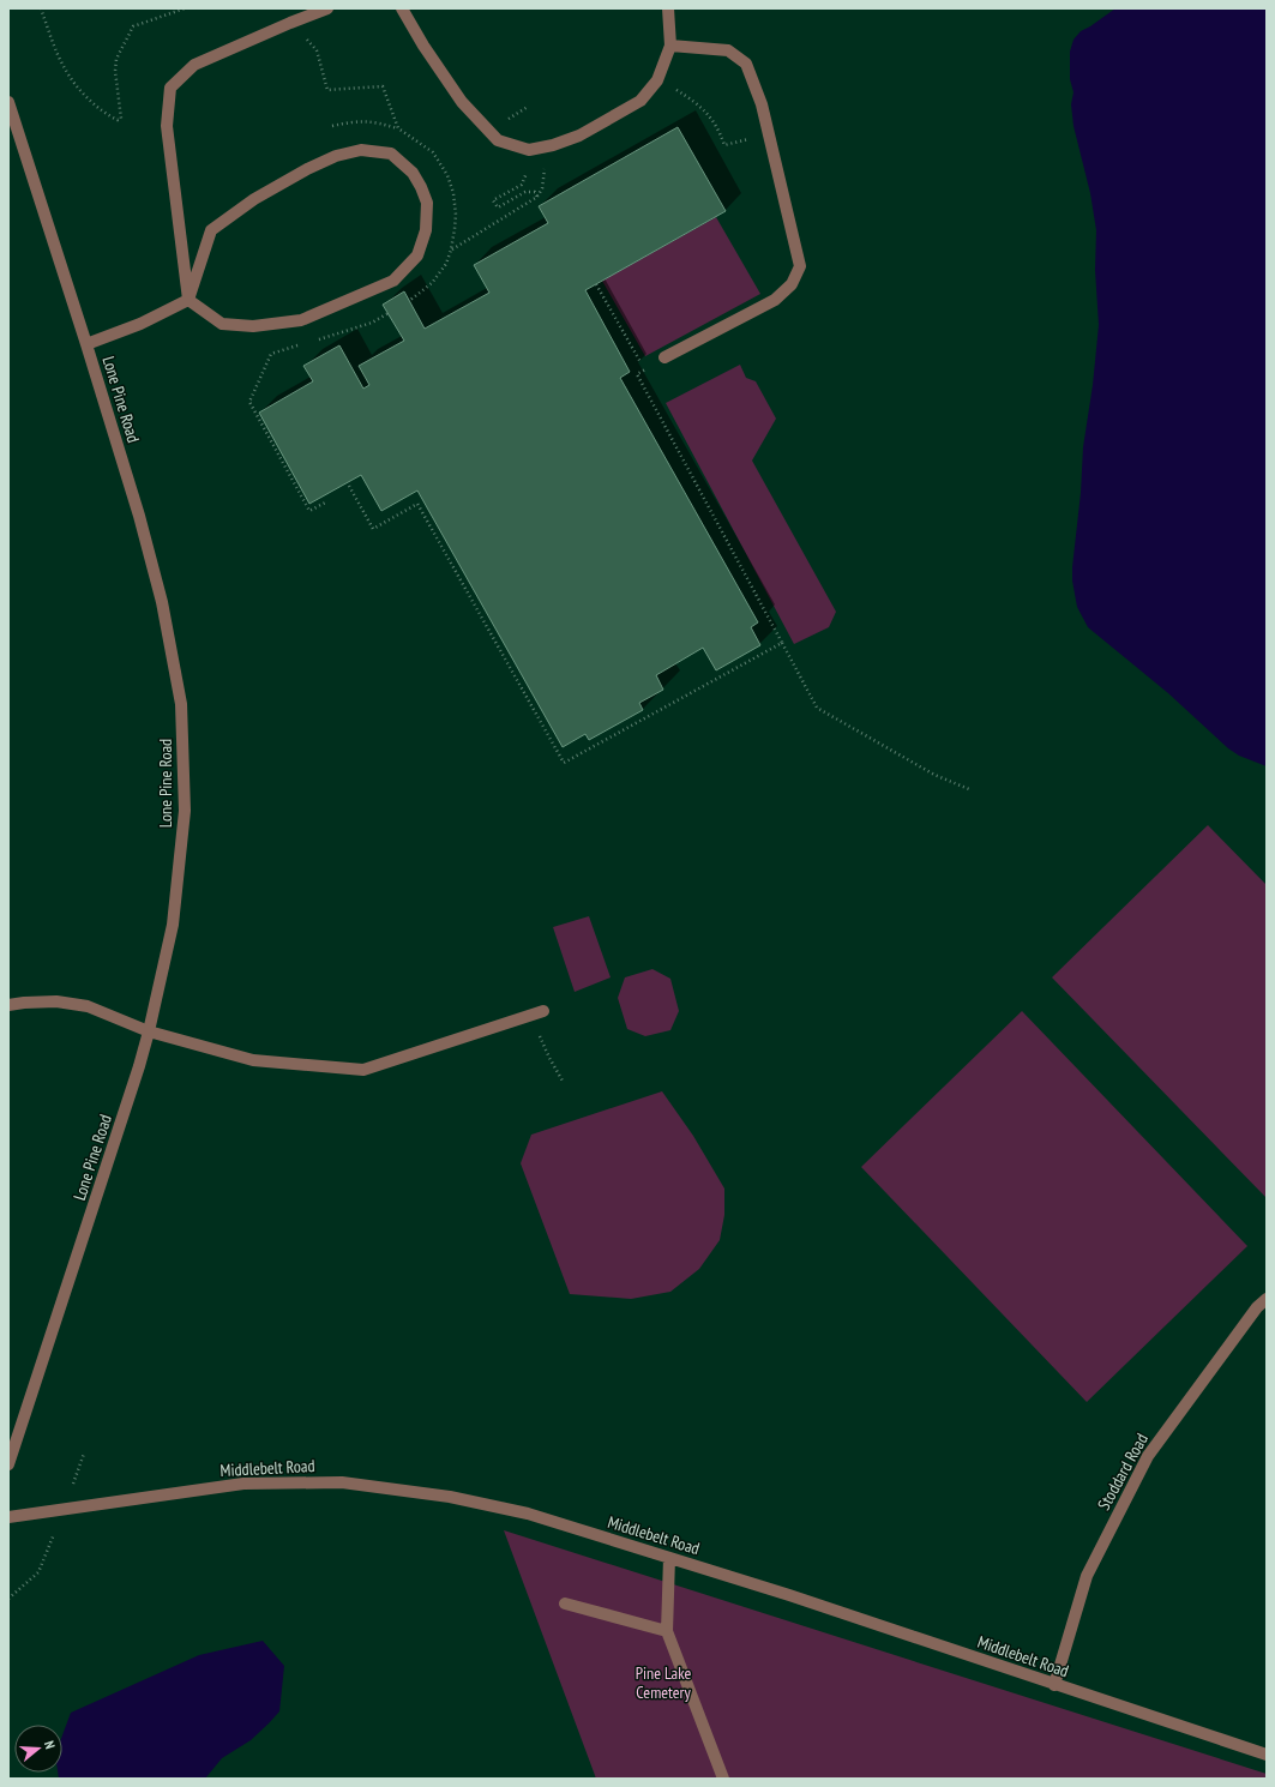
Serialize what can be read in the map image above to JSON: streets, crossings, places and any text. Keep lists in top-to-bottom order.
{
  "streets": {
    "street": ["Lone Pine Road", "Middlebelt Road", "Stoddard Road"]
  },
  "crossings": [
    ["Middlebelt Road", "Stoddard Road"]
  ],
  "parks": ["Pine Lake Cemetery"],
  "north": "right"
}
